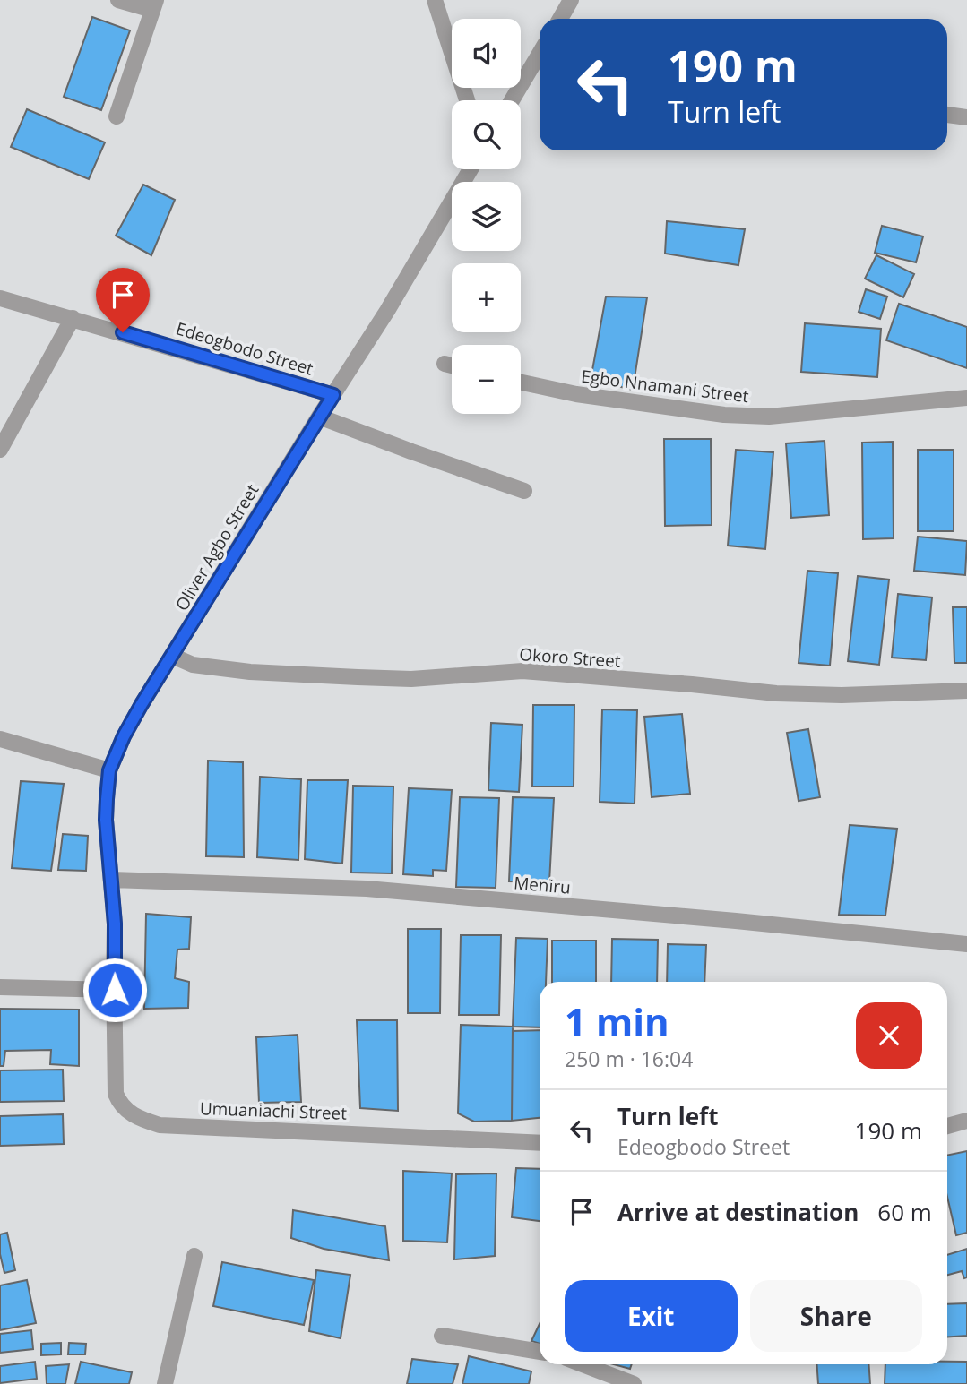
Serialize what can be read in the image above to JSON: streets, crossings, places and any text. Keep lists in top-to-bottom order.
{
  "streets": {
    "street": [
      "Edeogbodo Street",
      "Egbo Nnamani Street",
      "Oliver Agbo Street",
      "Okoro Street",
      "Meniru",
      "Umuaniachi Street"
    ]
  },
  "crossings": [
    ["Edeogbodo Street", "Oliver Agbo Street"],
    ["Oliver Agbo Street", "Okoro Street"],
    ["Oliver Agbo Street", "Meniru"],
    ["Oliver Agbo Street", "Umuaniachi Street"]
  ],
  "page": {
    "map_buttons": ["+", "−"],
    "turn": ["190 m", "Turn left"],
    "heading": ["1 min", "250 m · 16:04"],
    "list": [
      {
        "name": "Turn left",
        "note": "Edeogbodo Street",
        "value": "190 m"
      },
      {
        "name": "Arrive at destination",
        "value": "60 m"
      }
    ],
    "buttons": ["Exit", "Share"]
  }
}
